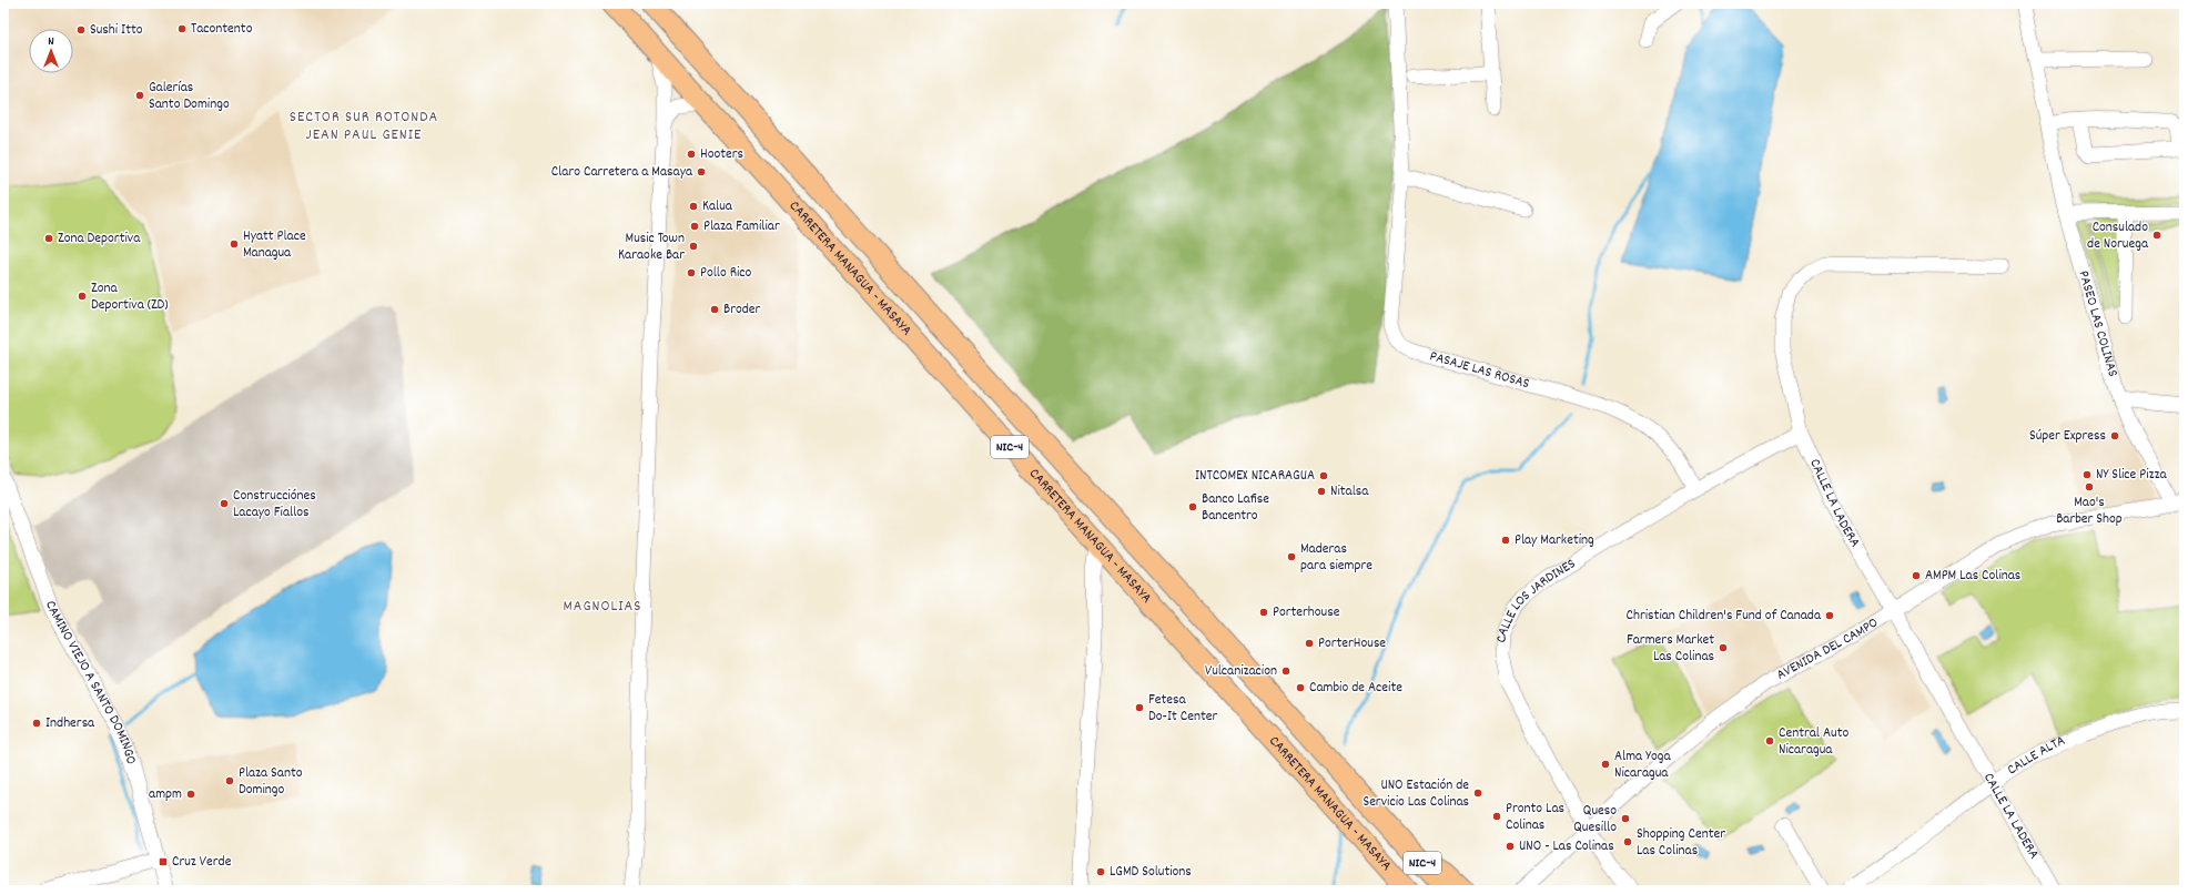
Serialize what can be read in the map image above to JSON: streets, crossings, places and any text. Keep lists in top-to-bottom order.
{
  "streets": {
    "highway": ["CARRETERA MANAGUA - MASAYA", "NIC-4"],
    "street": [
      "PASEO LAS COLINAS",
      "PASAJE LAS ROSAS",
      "CALLE LA LADERA",
      "CALLE LOS JARDINES",
      "AVENIDA DEL CAMPO",
      "CAMINO VIEJO A SANTO DOMINGO",
      "CALLE ALTA"
    ]
  },
  "crossings": [
    ["PASEO LAS COLINAS", "AVENIDA DEL CAMPO"],
    ["PASAJE LAS ROSAS", "CALLE LOS JARDINES"],
    ["CALLE LA LADERA", "CALLE LOS JARDINES"],
    ["CALLE LA LADERA", "AVENIDA DEL CAMPO"],
    ["CALLE LA LADERA", "CALLE ALTA"],
    ["CALLE LOS JARDINES", "AVENIDA DEL CAMPO"]
  ],
  "districts": ["SECTOR SUR ROTONDA JEAN PAUL GENIE", "MAGNOLIAS"],
  "places": {
    "other": [
      "Tacontento",
      "Sushi Itto",
      "Galerías Santo Domingo",
      "Hooters",
      "Claro Carretera a Masaya",
      "Kalua",
      "Plaza Familiar",
      "Consulado de Noruega",
      "Zona Deportiva",
      "Hyatt Place Managua",
      "Music Town Karaoke Bar",
      "Pollo Rico",
      "Zona Deportiva (ZD)",
      "Broder",
      "Súper Express",
      "NY Slice Pizza",
      "INTCOMEX NICARAGUA",
      "Mao's Barber Shop",
      "Nitalsa",
      "Construcciónes Lacayo Fiallos",
      "Banco Lafise Bancentro",
      "Play Marketing",
      "Maderas para siempre",
      "AMPM Las Colinas",
      "Porterhouse",
      "Christian Children's Fund of Canada",
      "PorterHouse",
      "Farmers Market Las Colinas",
      "Vulcanizacion",
      "Cambio de Aceite",
      "Fetesa Do-It Center",
      "Indhersa",
      "Central Auto Nicaragua",
      "Alma Yoga Nicaragua",
      "Plaza Santo Domingo",
      "UNO Estación de Servicio Las Colinas",
      "ampm",
      "Pronto Las Colinas",
      "Queso Quesillo",
      "Shopping Center Las Colinas",
      "UNO - Las Colinas",
      "LGMD Solutions"
    ],
    "transit": ["Cruz Verde"]
  },
  "north": "top"
}
